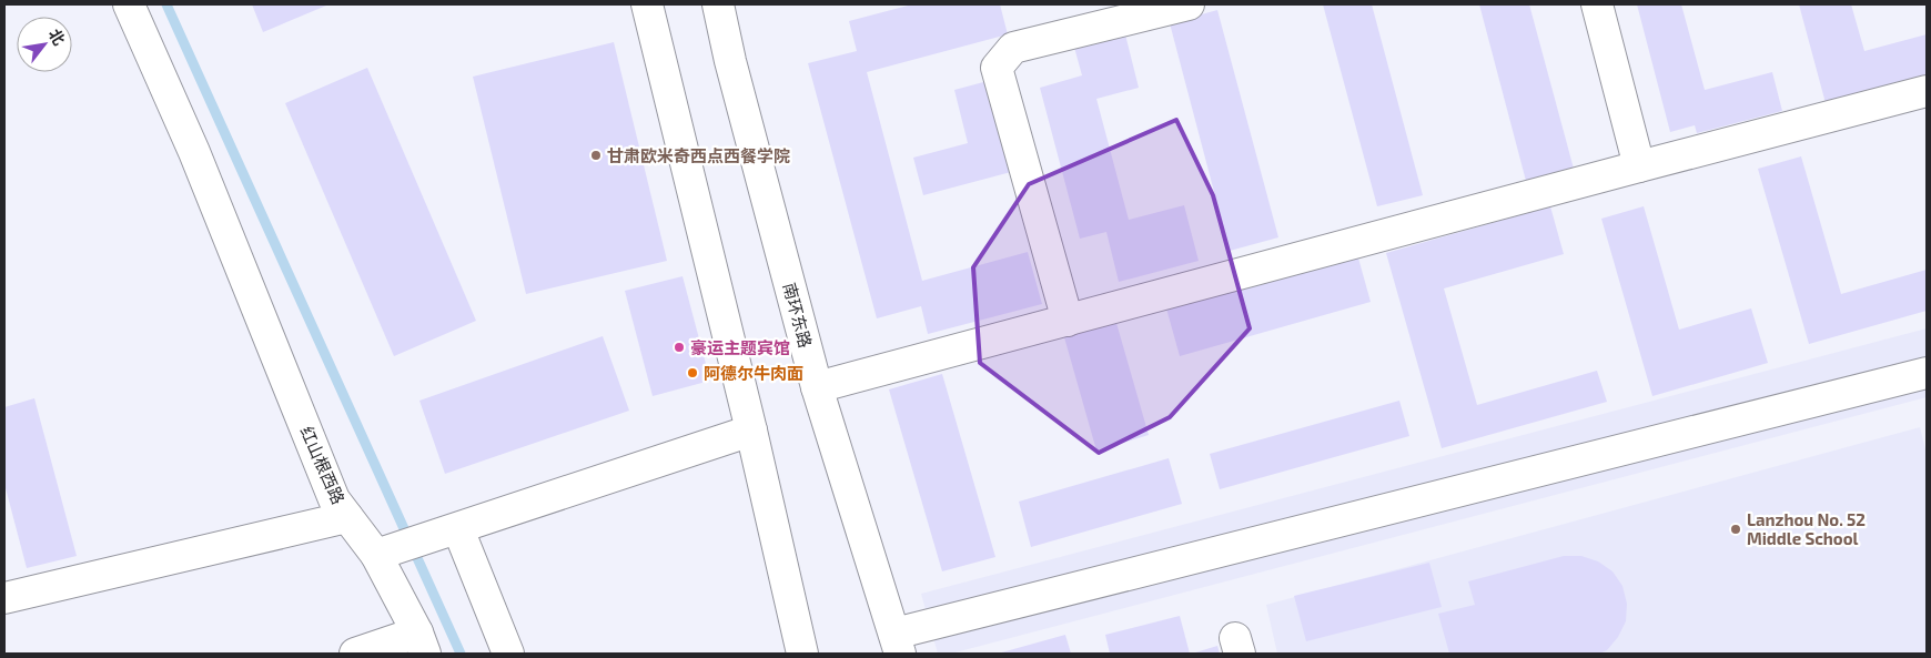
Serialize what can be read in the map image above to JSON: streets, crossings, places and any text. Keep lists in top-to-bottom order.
{
  "streets": {
    "main road": ["南环东路", "红山根西路"]
  },
  "places": [
    "甘肃欧米奇西点西餐学院",
    "豪运主题宾馆",
    "阿德尔牛肉面",
    "Lanzhou No. 52 Middle School"
  ],
  "north": "top right"
}
